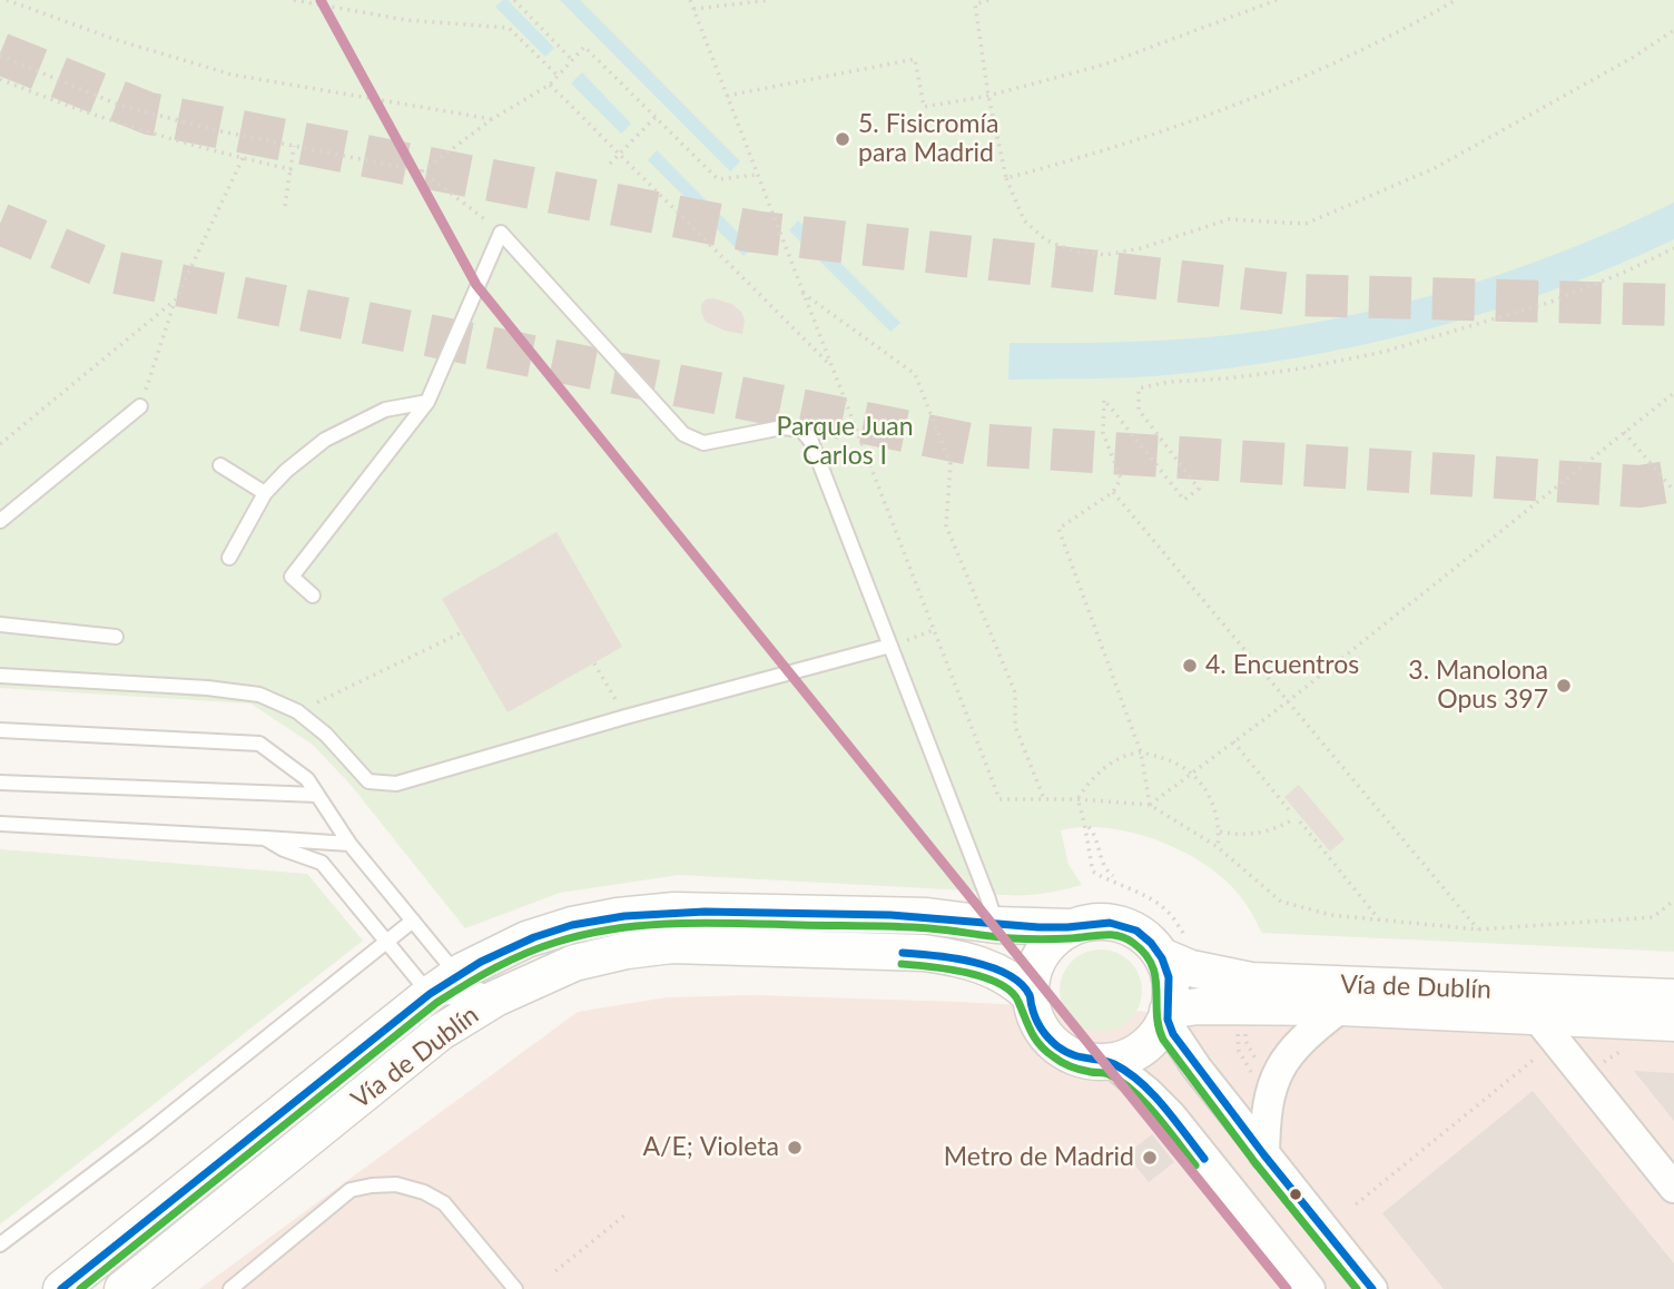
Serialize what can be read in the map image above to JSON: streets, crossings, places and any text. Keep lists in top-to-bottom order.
{
  "streets": {
    "street": ["Vía de Dublín"]
  },
  "parks": ["Parque Juan Carlos I"],
  "places": [
    "5. Fisicromía para Madrid",
    "4. Encuentros",
    "3. Manolona Opus 397",
    "A/E; Violeta",
    "Metro de Madrid"
  ]
}
